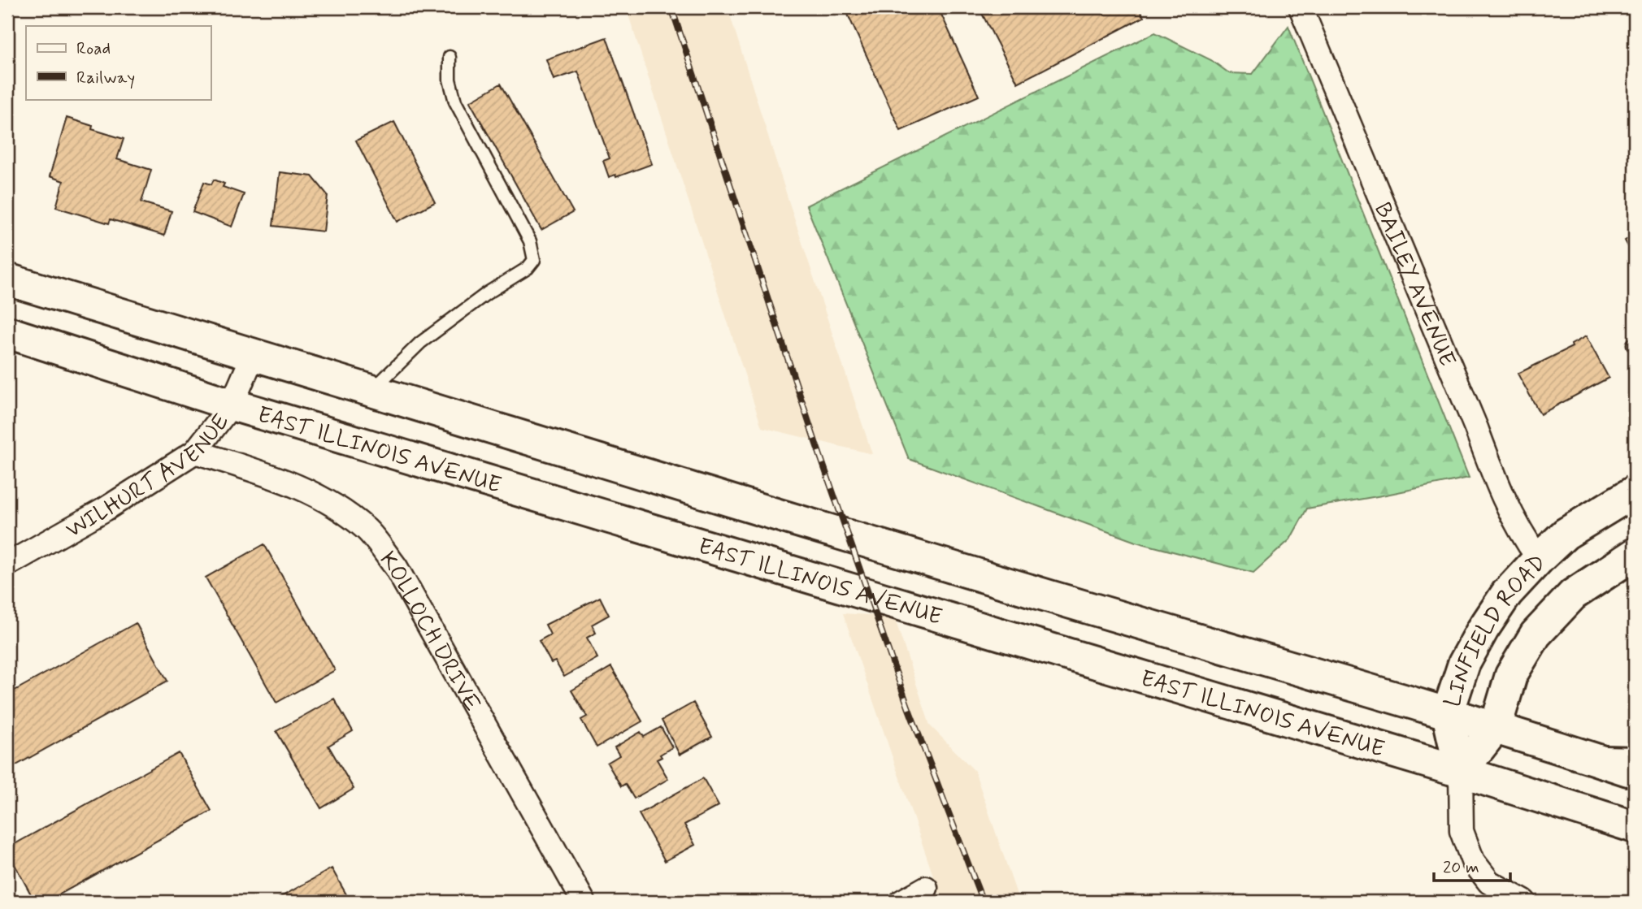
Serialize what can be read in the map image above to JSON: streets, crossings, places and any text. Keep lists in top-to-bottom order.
{
  "streets": {
    "main road": ["EAST ILLINOIS AVENUE", "LINFIELD ROAD"],
    "street": ["BAILEY AVENUE", "WILHURT AVENUE", "KOLLOCH DRIVE"]
  },
  "crossings": [
    ["BAILEY AVENUE", "LINFIELD ROAD"],
    ["EAST ILLINOIS AVENUE", "WILHURT AVENUE"],
    ["EAST ILLINOIS AVENUE", "LINFIELD ROAD"],
    ["WILHURT AVENUE", "KOLLOCH DRIVE"]
  ],
  "legend": ["Road", "Railway"],
  "scale_bar": "20 m"
}
